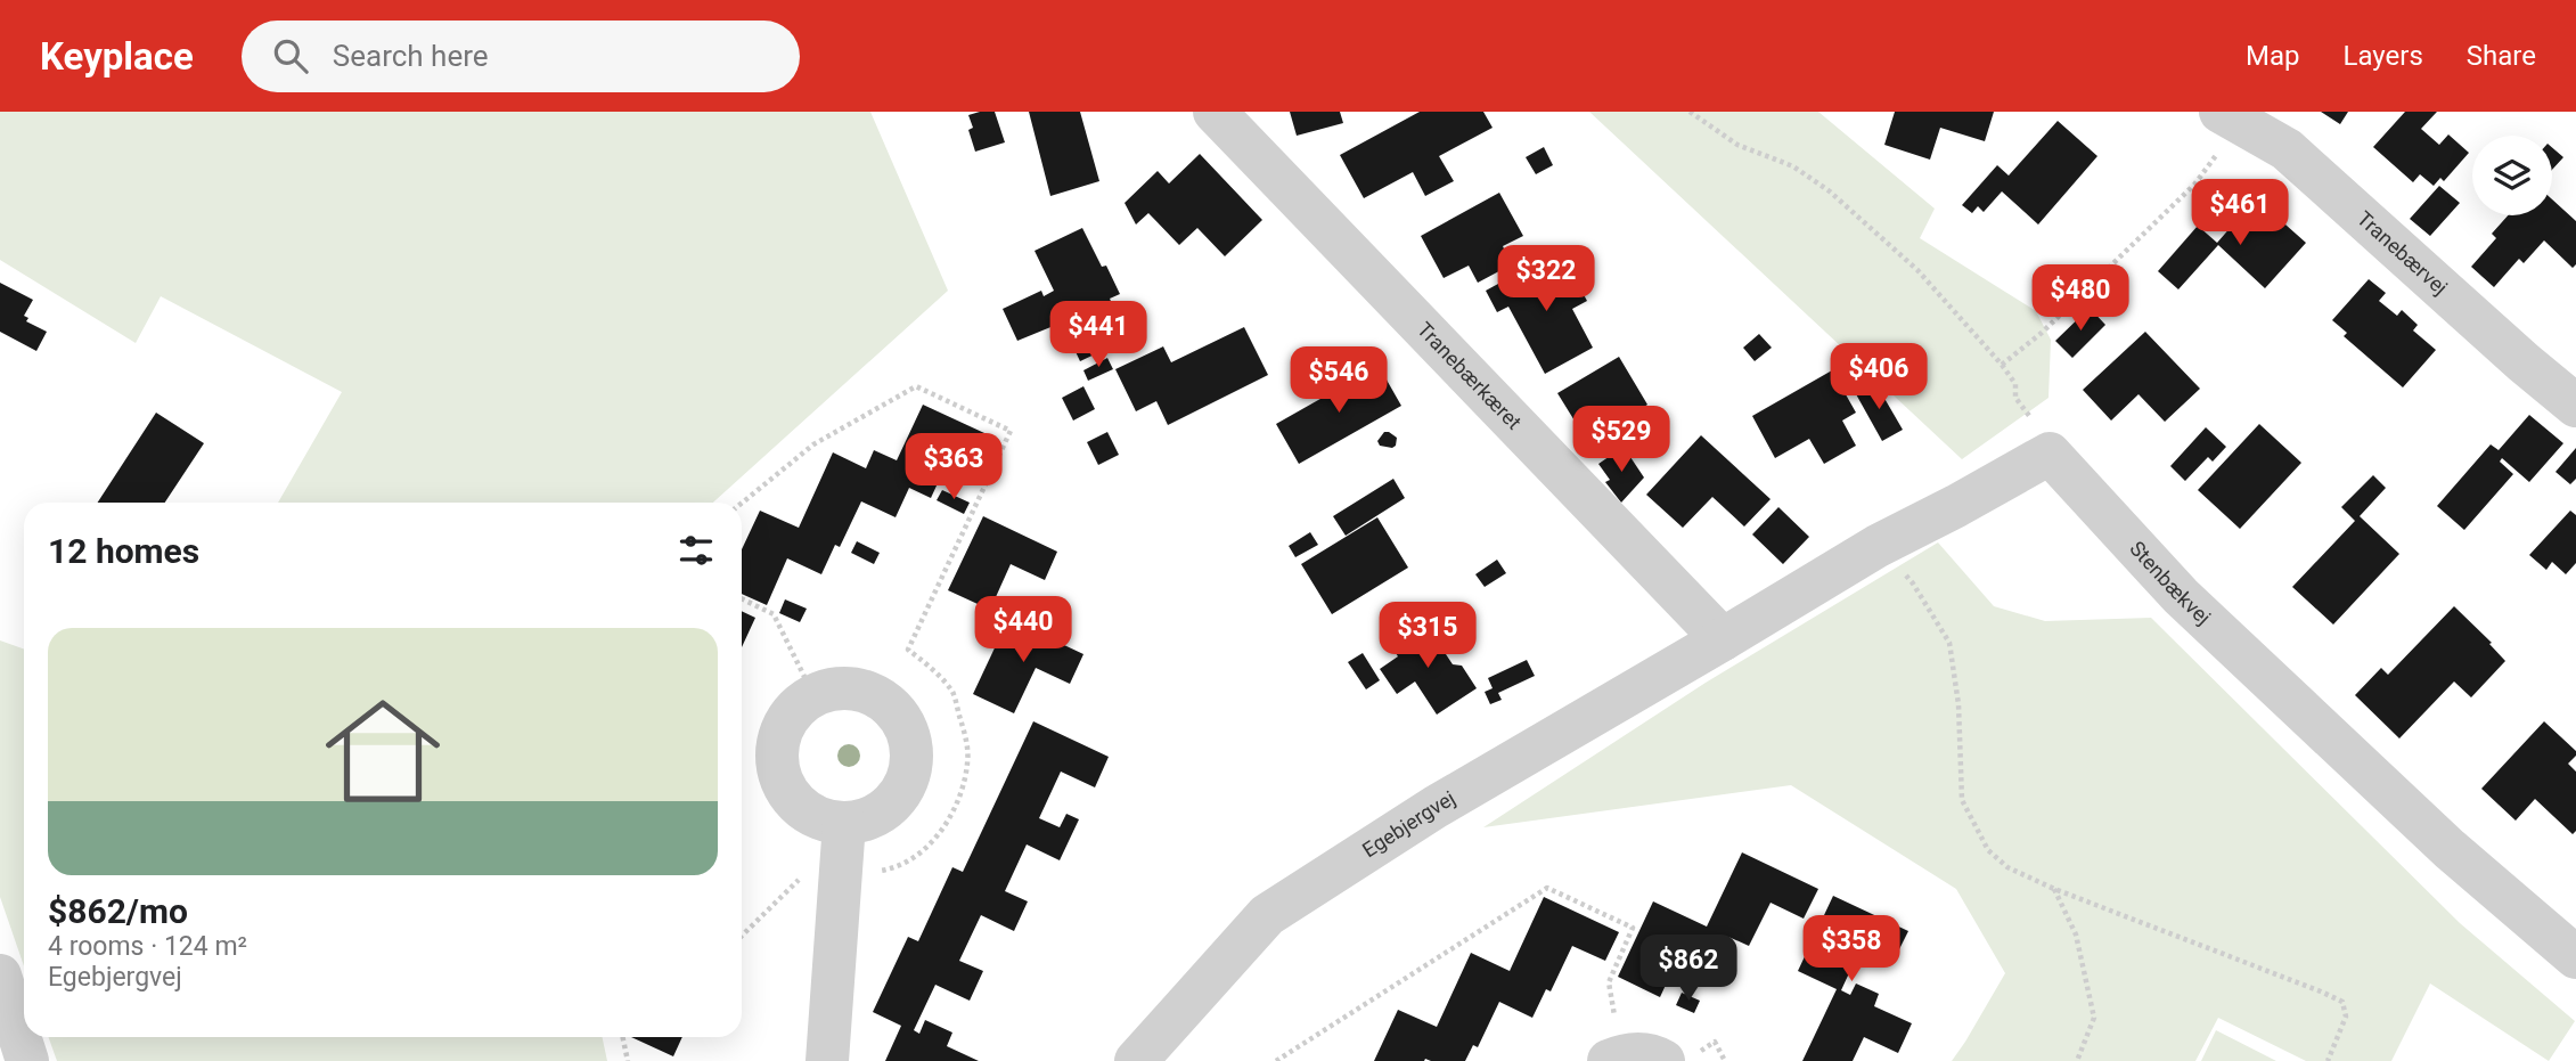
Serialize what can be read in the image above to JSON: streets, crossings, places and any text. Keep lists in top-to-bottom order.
{
  "streets": {
    "street": [
      "Tranebærvej",
      "Tranebærkæret",
      "Stenbækvej",
      "Egebjergvej"
    ]
  },
  "crossings": [
    ["Tranebærkæret", "Egebjergvej"]
  ],
  "page": {
    "header": "Keyplace",
    "search": "Search here",
    "nav": ["Map", "Layers", "Share"],
    "price": [
      "$461",
      "$322",
      "$480",
      "$441",
      "$406",
      "$546",
      "$529",
      "$363",
      "$440",
      "$315",
      "$358",
      "$862"
    ],
    "heading": "12 homes",
    "list": [
      {
        "name": "$862/mo",
        "note": "4 rooms · 124 m² · Egebjergvej"
      }
    ]
  }
}
